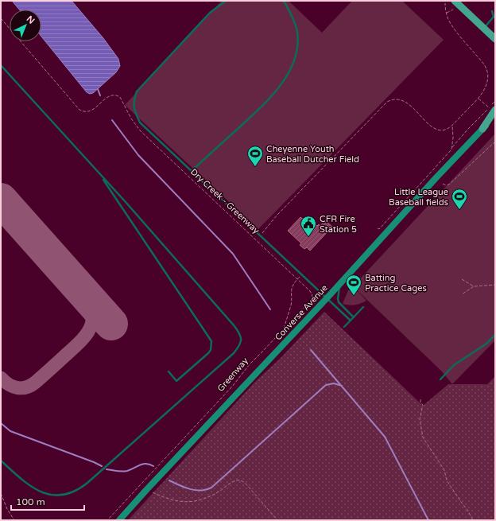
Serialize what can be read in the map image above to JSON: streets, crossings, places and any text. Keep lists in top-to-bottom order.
{
  "streets": {
    "main road": ["Converse Avenue"],
    "path": ["Dry Creek - Greenway", "Greenway"]
  },
  "crossings": [
    ["Dry Creek - Greenway", "Greenway"]
  ],
  "places": {
    "sports": ["Cheyenne Youth Baseball Dutcher Field", "Little League Baseball fields", "Batting Practice Cages"],
    "public building": ["CFR Fire Station 5"]
  },
  "scale_bar": "100 m",
  "north": "top right"
}
